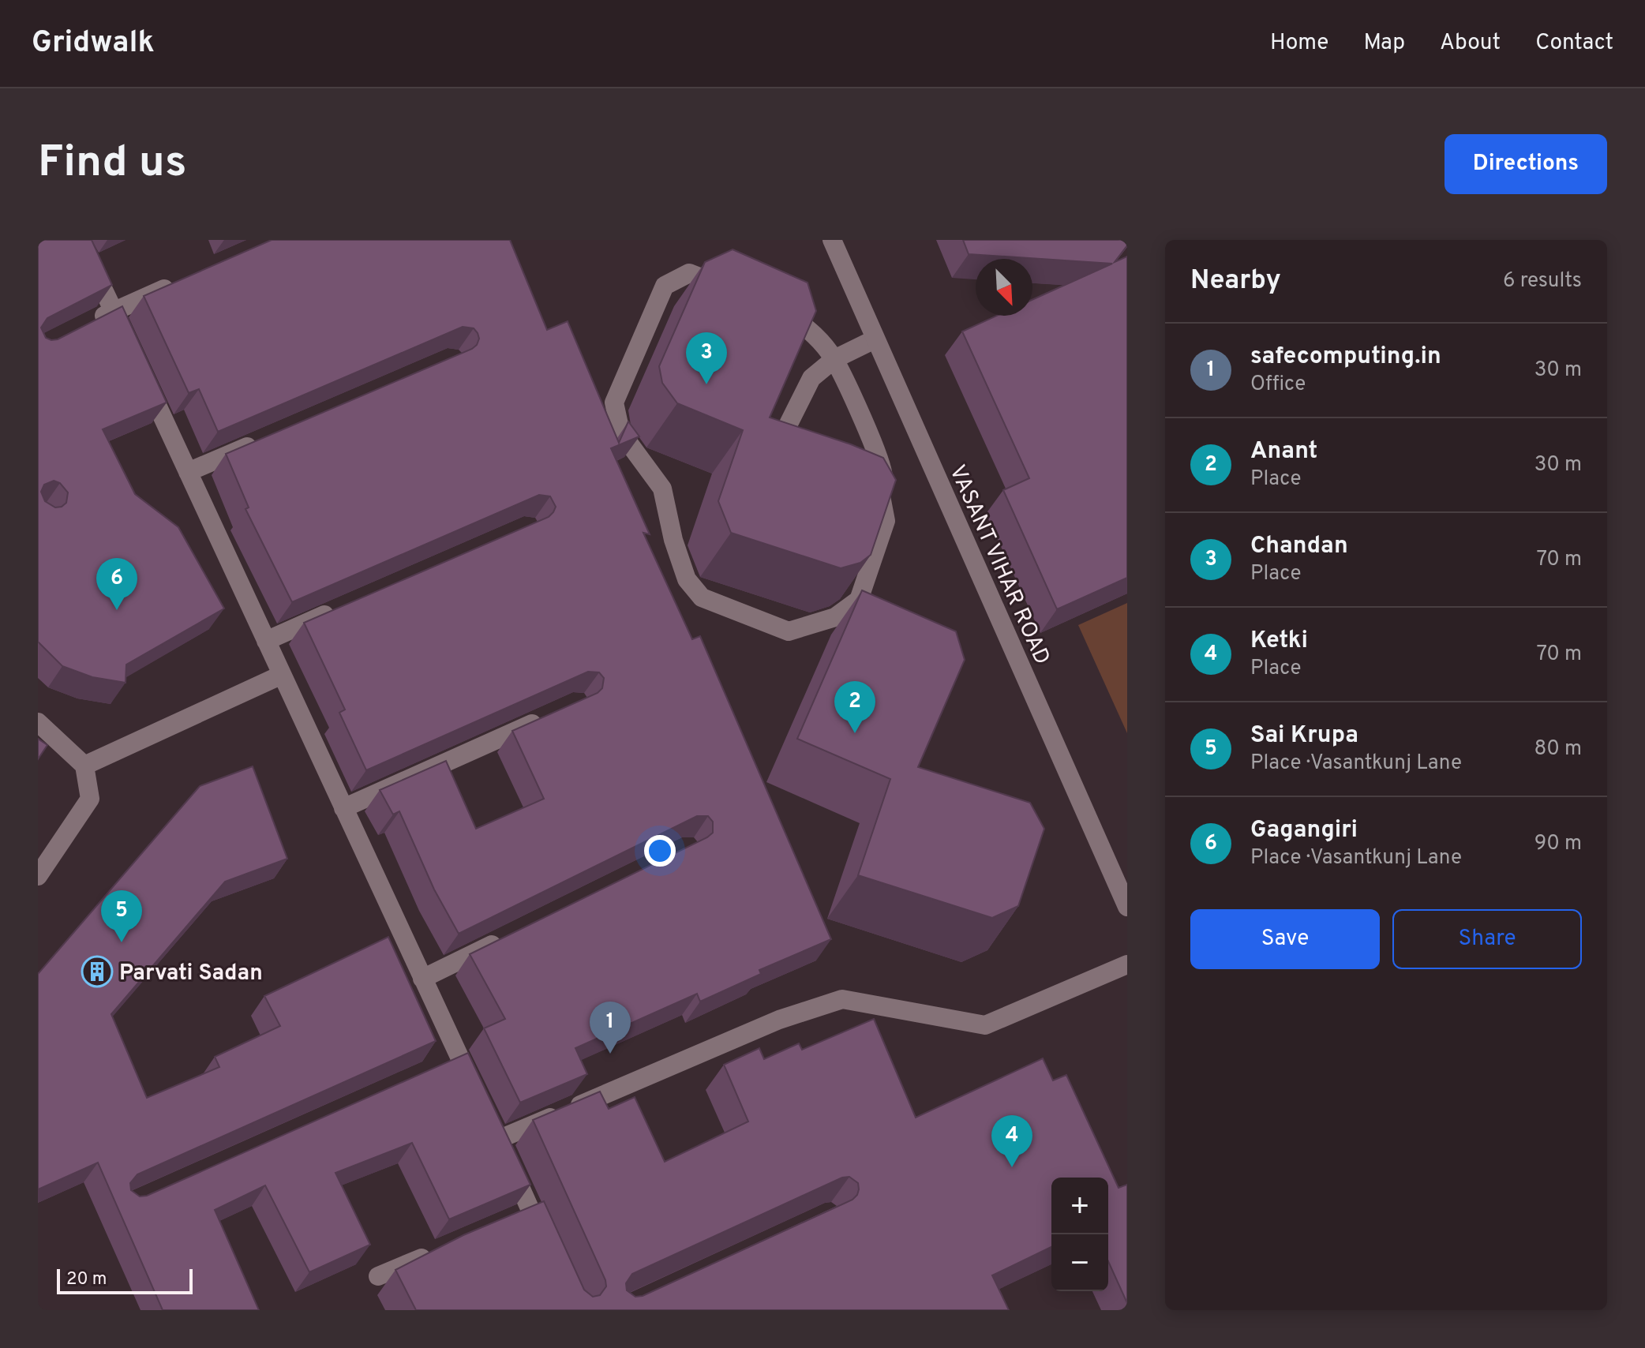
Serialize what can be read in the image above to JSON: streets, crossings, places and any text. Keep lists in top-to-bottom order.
{
  "streets": {
    "street": ["VASANT VIHAR ROAD"]
  },
  "places": {
    "building": ["Parvati Sadan"]
  },
  "scale_bar": "20 m",
  "north": "bottom right",
  "page": {
    "header": "Gridwalk",
    "nav": [
      "Home",
      "Map",
      "About",
      "Contact"
    ],
    "buttons": [
      "Directions",
      ["Save", "Share"]
    ],
    "title": "Find us",
    "heading": ["Nearby", "6 results"],
    "list": [
      {
        "mark": "1",
        "name": "safecomputing.in",
        "note": "Office",
        "value": "30 m"
      },
      {
        "mark": "2",
        "name": "Anant",
        "note": "Place",
        "value": "30 m"
      },
      {
        "mark": "3",
        "name": "Chandan",
        "note": "Place",
        "value": "70 m"
      },
      {
        "mark": "4",
        "name": "Ketki",
        "note": "Place",
        "value": "70 m"
      },
      {
        "mark": "5",
        "name": "Sai Krupa",
        "note": "Place · Vasantkunj Lane",
        "value": "80 m"
      },
      {
        "mark": "6",
        "name": "Gagangiri",
        "note": "Place · Vasantkunj Lane",
        "value": "90 m"
      }
    ],
    "pins": [
      "3",
      "6",
      "2",
      "5",
      "1",
      "4"
    ],
    "map_buttons": ["+", "−"],
    "scale": "20 m"
  }
}
